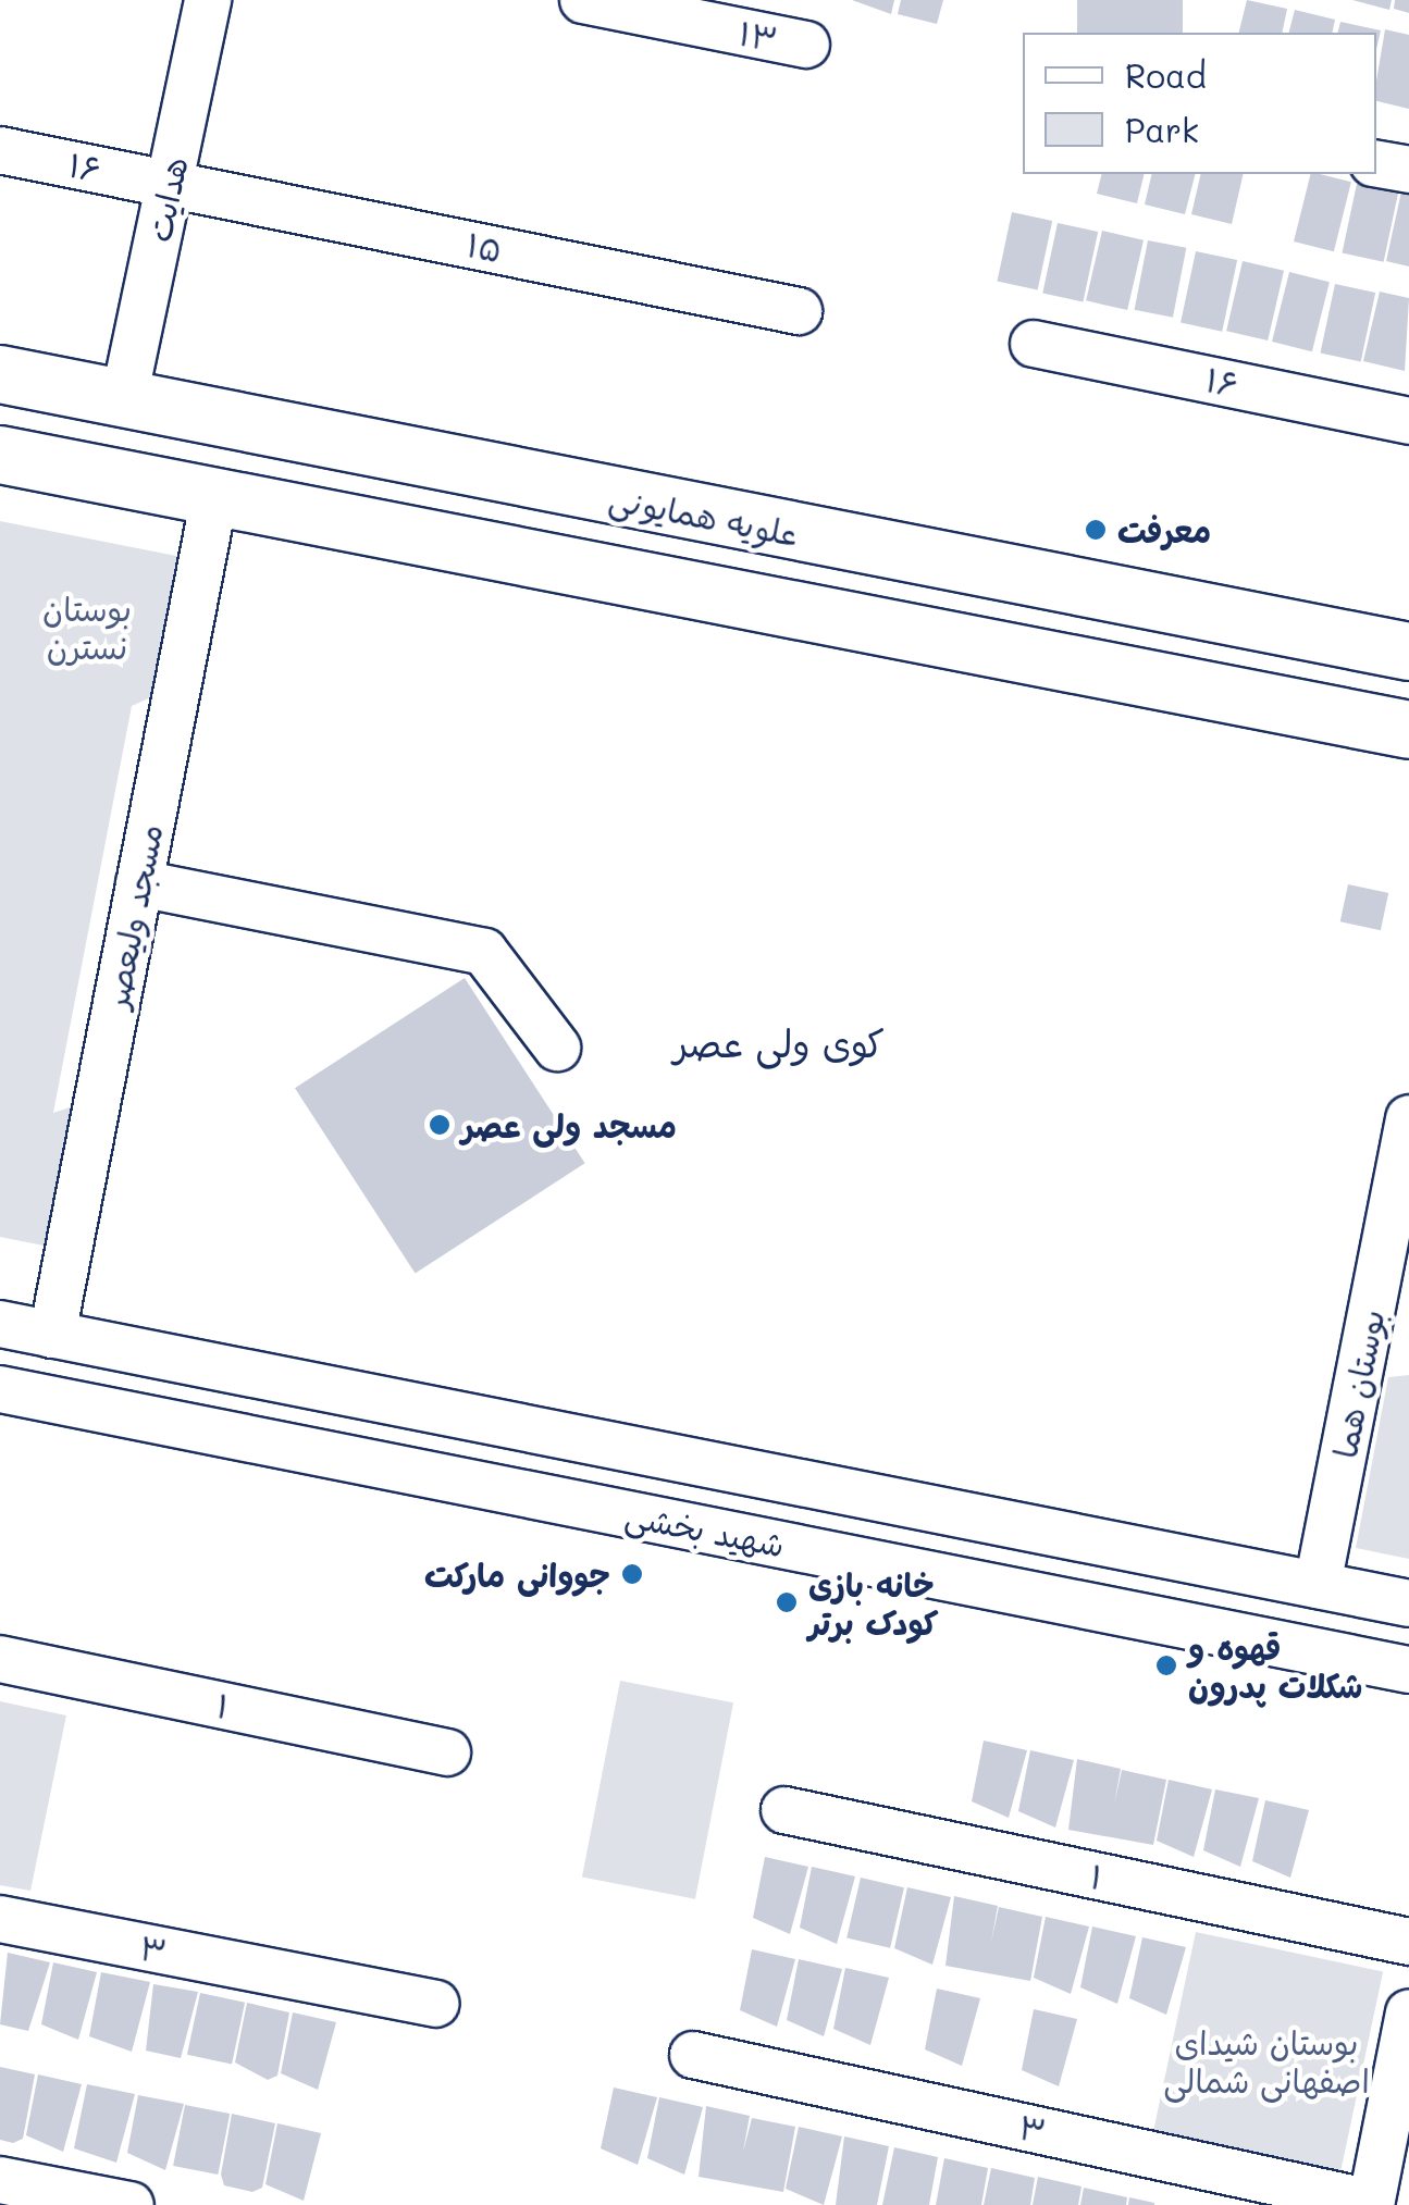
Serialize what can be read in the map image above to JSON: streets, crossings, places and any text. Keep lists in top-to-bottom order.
{
  "streets": {
    "main road": ["علویه همایونی"],
    "street": [
      "۱۳",
      "۱۶",
      "هدایت",
      "۱۵",
      "مسجد ولیعصر",
      "بوستان هما",
      "شهید بخشی",
      "۱",
      "۳"
    ]
  },
  "crossings": [
    ["۱۶", "هدایت"],
    ["۱۶", "۱۵"],
    ["هدایت", "۱۵"],
    ["هدایت", "علویه همایونی"],
    ["مسجد ولیعصر", "شهید بخشی"],
    ["بوستان هما", "شهید بخشی"]
  ],
  "districts": ["کوی ولی عصر"],
  "parks": ["بوستان نسترن", "بوستان شیدای اصفهانی شمالی"],
  "places": [
    "معرفت",
    "مسجد ولی عصر",
    "جووانی مارکت",
    "خانه بازی کودک برتر",
    "قهوه ‌و شکلات پدرون"
  ],
  "legend": ["Road", "Park"]
}
